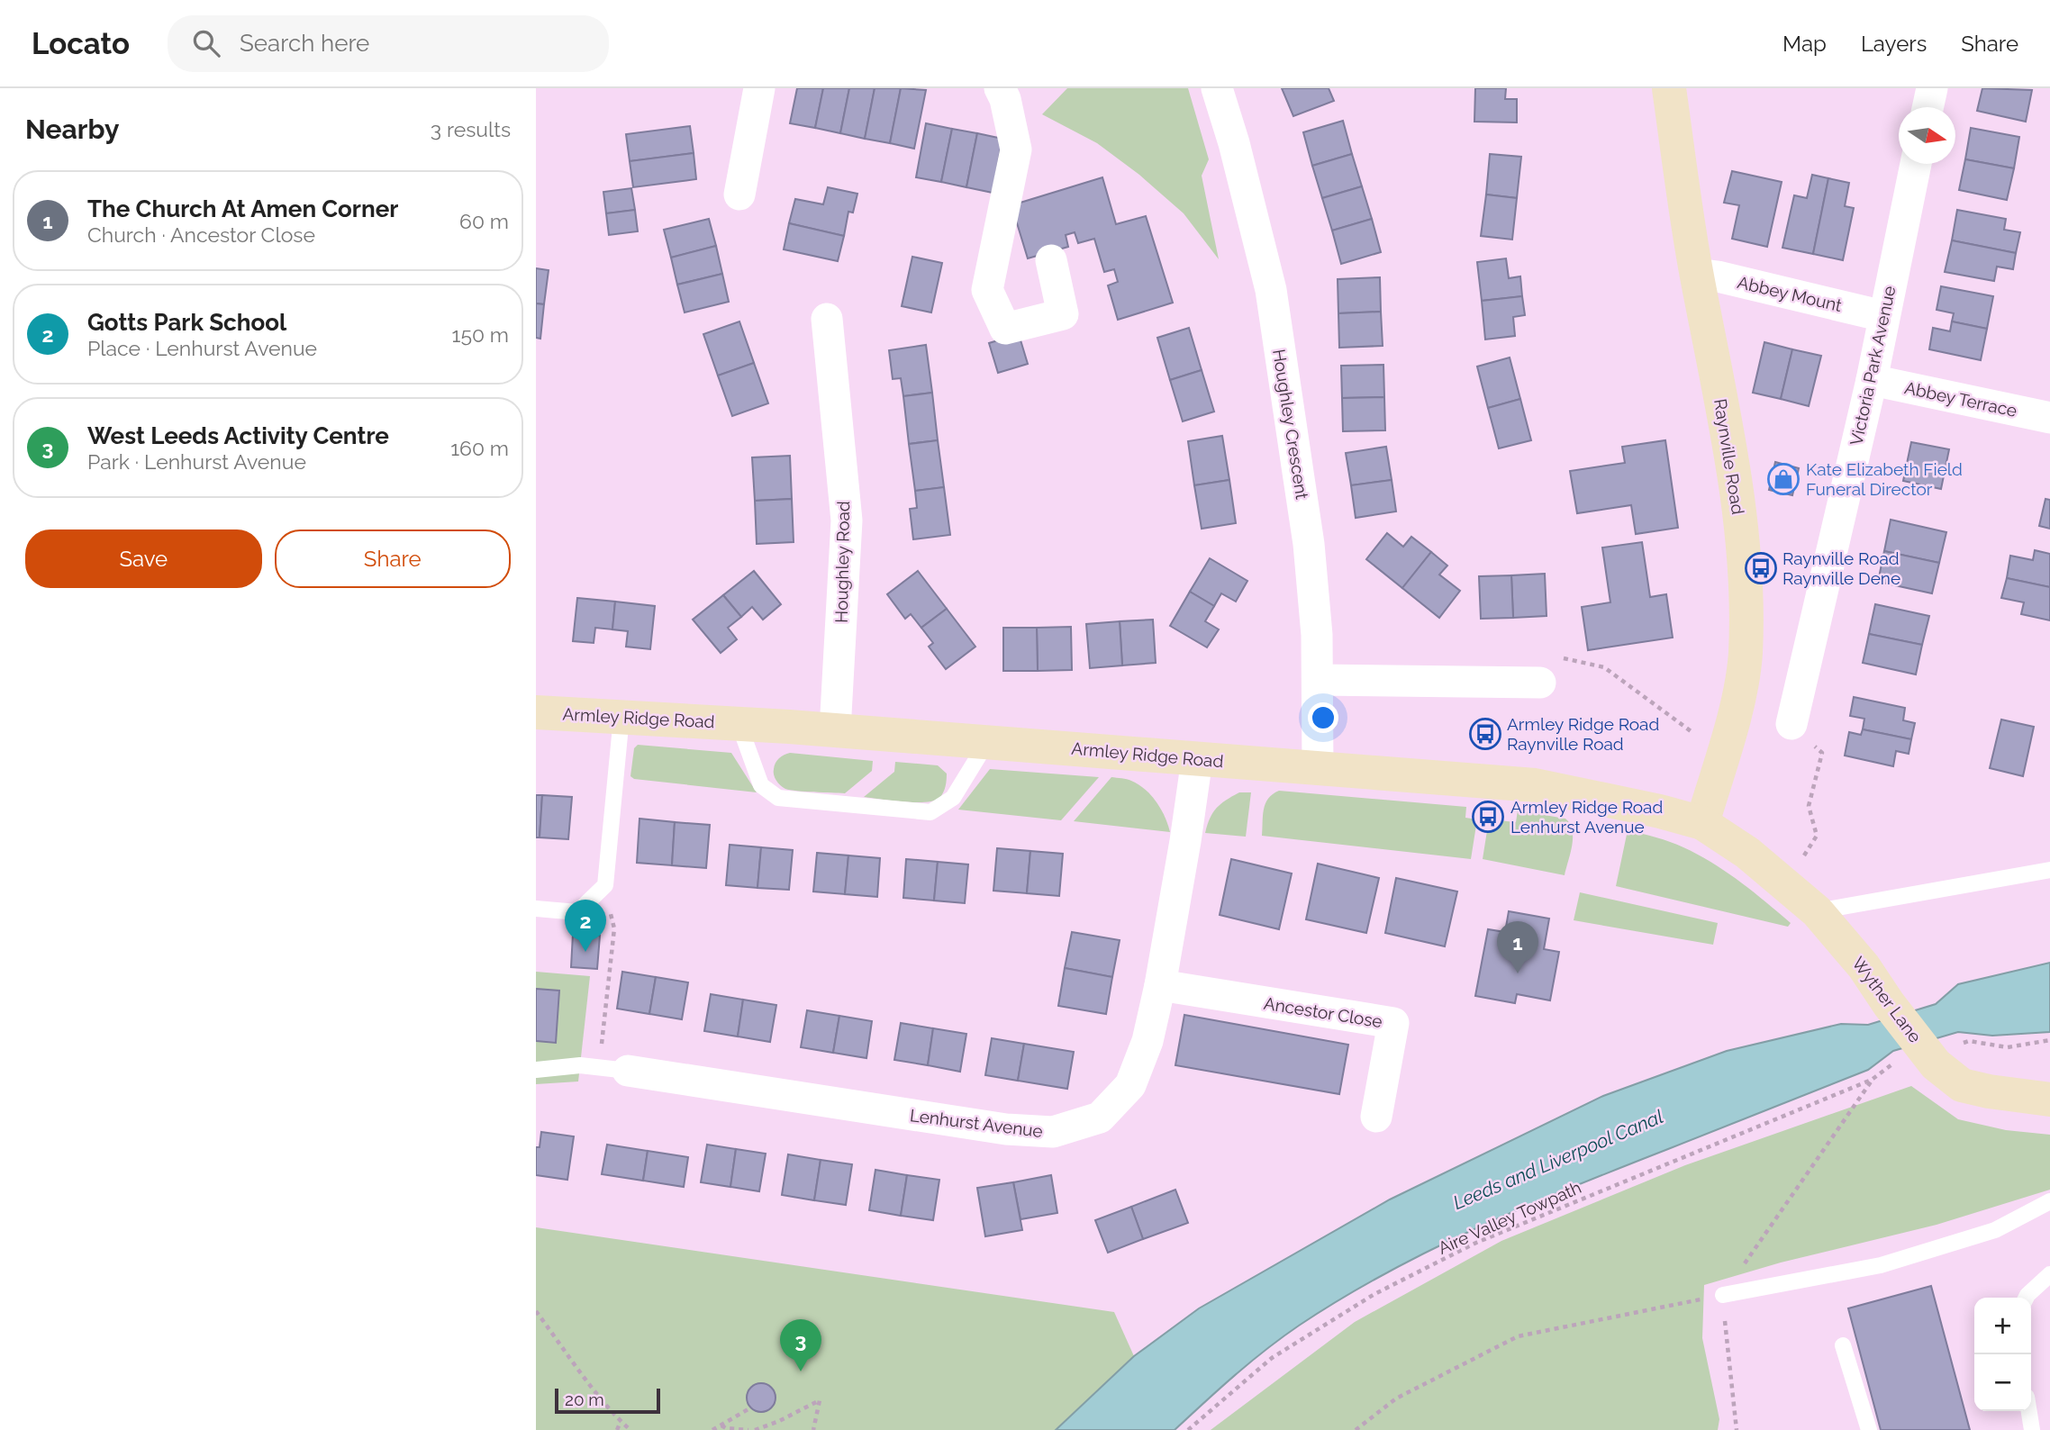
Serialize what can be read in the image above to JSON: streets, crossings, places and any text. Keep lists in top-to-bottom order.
{
  "streets": {
    "street": [
      "Abbey Mount",
      "Victoria Park Avenue",
      "Abbey Terrace",
      "Houghley Crescent",
      "Raynville Road",
      "Houghley Road",
      "Armley Ridge Road",
      "Wyther Lane",
      "Ancestor Close",
      "Lenhurst Avenue"
    ],
    "path": ["Aire Valley Towpath"]
  },
  "crossings": [
    ["Abbey Mount", "Victoria Park Avenue"],
    ["Abbey Mount", "Raynville Road"],
    ["Victoria Park Avenue", "Abbey Terrace"],
    ["Houghley Crescent", "Armley Ridge Road"],
    ["Raynville Road", "Armley Ridge Road"],
    ["Houghley Road", "Armley Ridge Road"],
    ["Armley Ridge Road", "Wyther Lane"],
    ["Armley Ridge Road", "Lenhurst Avenue"],
    ["Ancestor Close", "Lenhurst Avenue"]
  ],
  "water": ["Leeds and Liverpool Canal"],
  "places": {
    "shop": ["Kate Elizabeth Field Funeral Director"],
    "bus stop": ["Raynville Road Raynville Dene", "Armley Ridge Road Raynville Road", "Armley Ridge Road Lenhurst Avenue"]
  },
  "scale_bar": "20 m",
  "north": "right",
  "page": {
    "header": "Locato",
    "search": "Search here",
    "nav": ["Map", "Layers", "Share"],
    "heading": ["Nearby", "3 results"],
    "list": [
      {
        "mark": "1",
        "name": "The Church At Amen Corner",
        "note": "Church · Ancestor Close",
        "value": "60 m"
      },
      {
        "mark": "2",
        "name": "Gotts Park School",
        "note": "Place · Lenhurst Avenue",
        "value": "150 m"
      },
      {
        "mark": "3",
        "name": "West Leeds Activity Centre",
        "note": "Park · Lenhurst Avenue",
        "value": "160 m"
      }
    ],
    "buttons": ["Save", "Share"],
    "pins": ["2", "1", "3"],
    "map_buttons": ["+", "−"],
    "scale": "20 m"
  }
}
